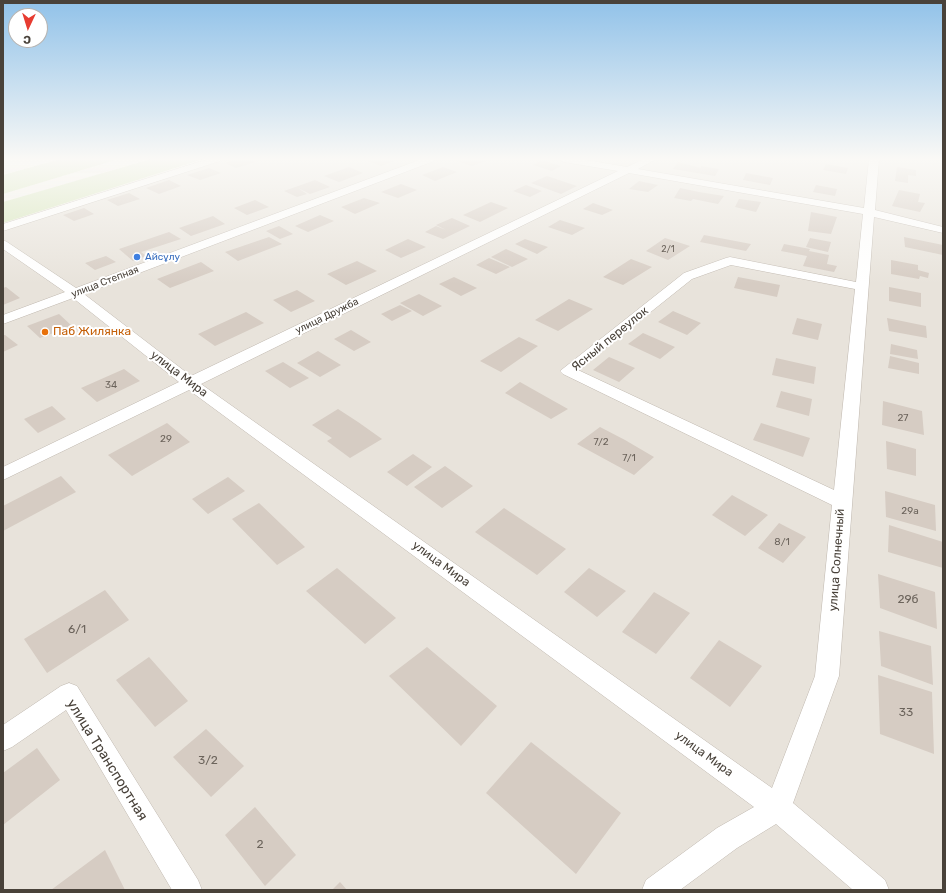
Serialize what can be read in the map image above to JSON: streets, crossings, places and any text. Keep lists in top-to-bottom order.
{
  "streets": {
    "street": [
      "улица Степная",
      "улица Дружба",
      "Ясный переулок",
      "улица Мира",
      "улица Солнечный",
      "улица Транспортная"
    ]
  },
  "crossings": [
    ["улица Степная", "улица Мира"],
    ["улица Дружба", "улица Мира"],
    ["Ясный переулок", "улица Солнечный"],
    ["улица Мира", "улица Солнечный"]
  ],
  "places": ["Айсұлу", "Паб Жилянка"],
  "house_numbers": [
    "2/1",
    "34",
    "27",
    "29",
    "7/2",
    "7/1",
    "29а",
    "8/1",
    "29б",
    "6/1",
    "33",
    "3/2",
    "2"
  ],
  "north": "bottom"
}
